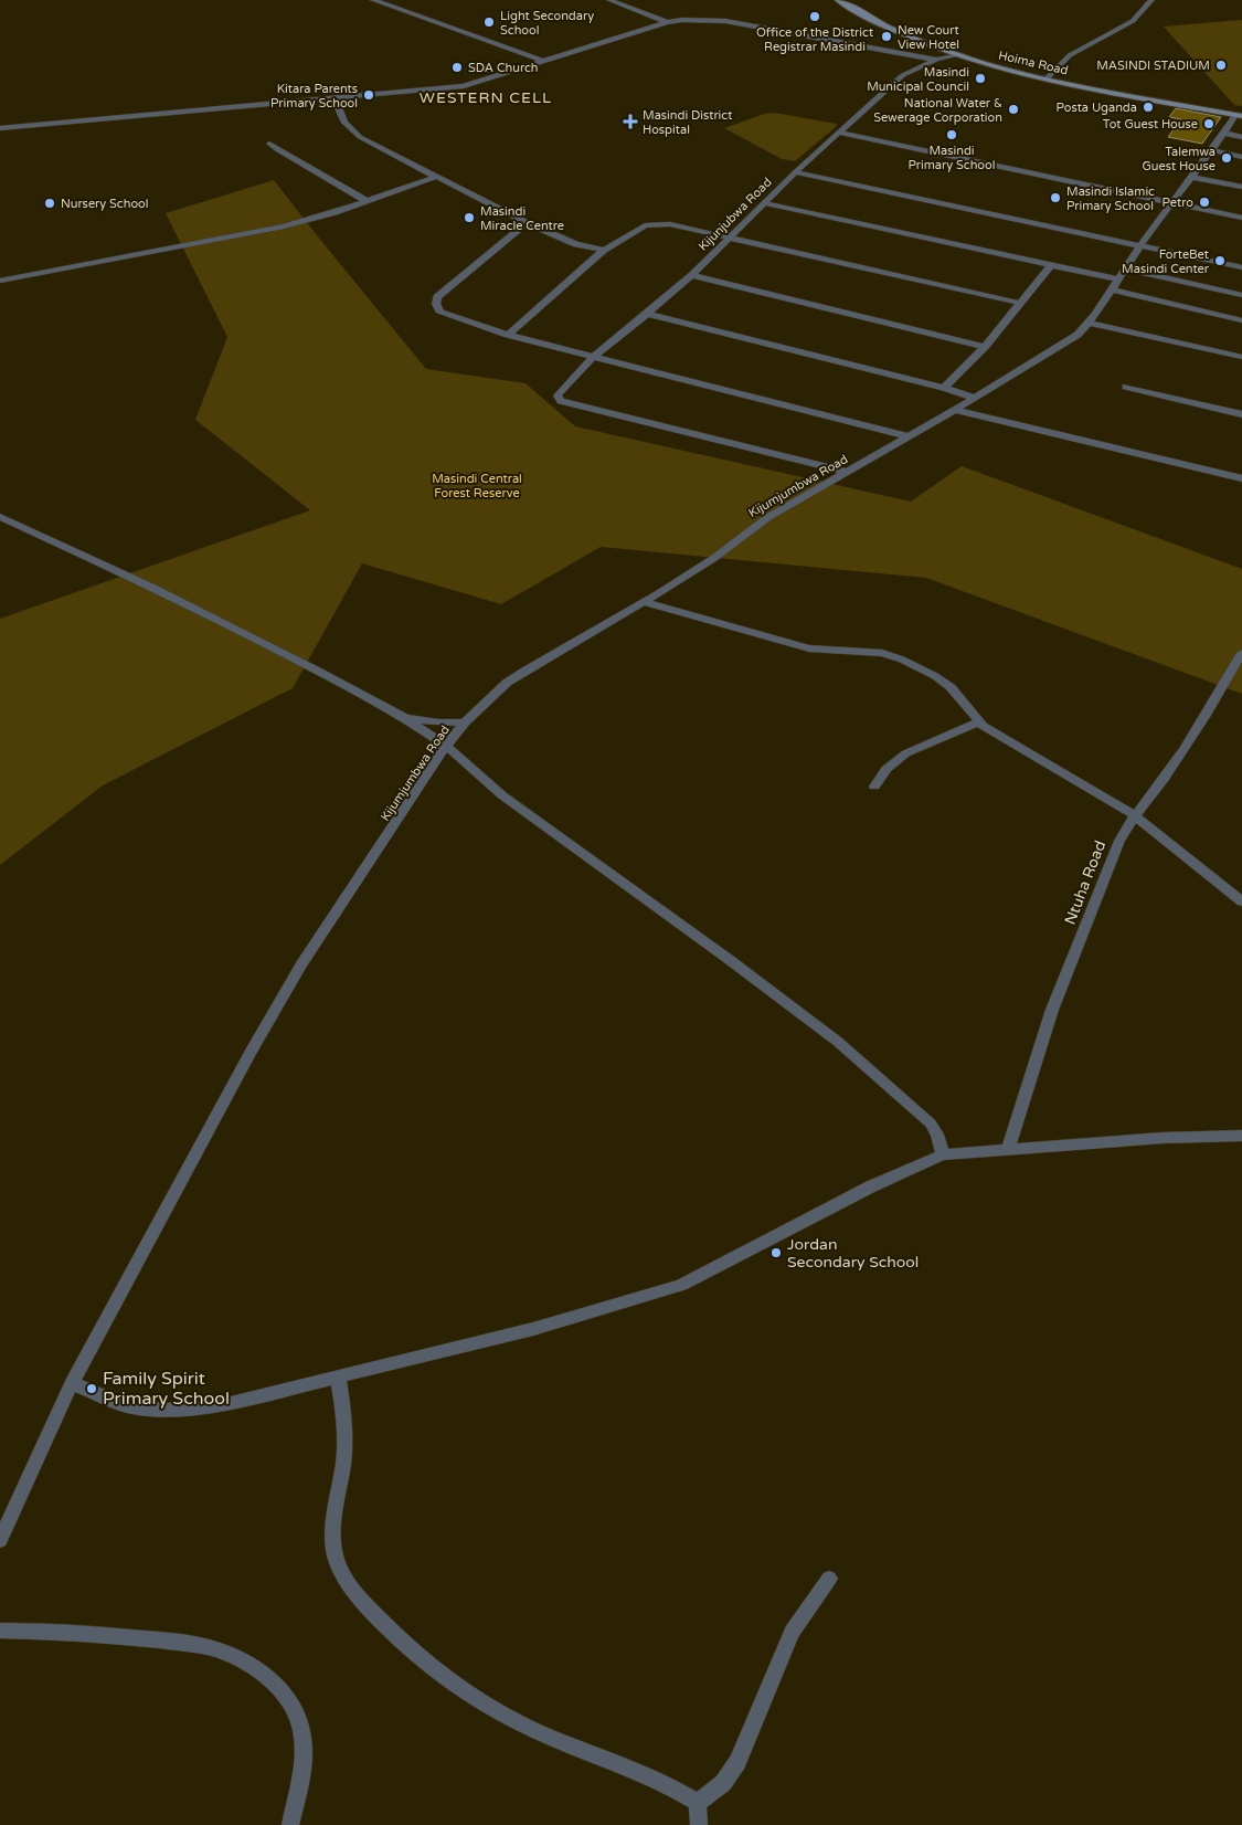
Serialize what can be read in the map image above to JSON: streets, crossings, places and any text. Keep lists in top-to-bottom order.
{
  "streets": {
    "main road": ["Hoima Road"],
    "street": ["Kijunjubwa Road", "Kijumjumbwa Road", "Ntuha Road"]
  },
  "crossings": [
    ["Hoima Road", "Kijumjumbwa Road"],
    ["Kijunjubwa Road", "Kijumjumbwa Road"]
  ],
  "districts": ["WESTERN CELL"],
  "parks": ["Masindi Central Forest Reserve"],
  "places": {
    "other": [
      "Office of the District Registrar Masindi",
      "Light Secondary School",
      "New Court View Hotel",
      "MASINDI STADIUM",
      "SDA Church",
      "Masindi Municipal Council",
      "Kitara Parents Primary School",
      "Posta Uganda",
      "National Water & Sewerage Corporation",
      "Tot Guest House",
      "Masindi Primary School",
      "Talemwa Guest House",
      "Masindi Islamic Primary School",
      "Petro",
      "Nursery School",
      "Masindi Miracle Centre",
      "ForteBet Masindi Center",
      "Jordan Secondary School",
      "Family Spirit Primary School"
    ],
    "health": ["Masindi District Hospital"]
  }
}
